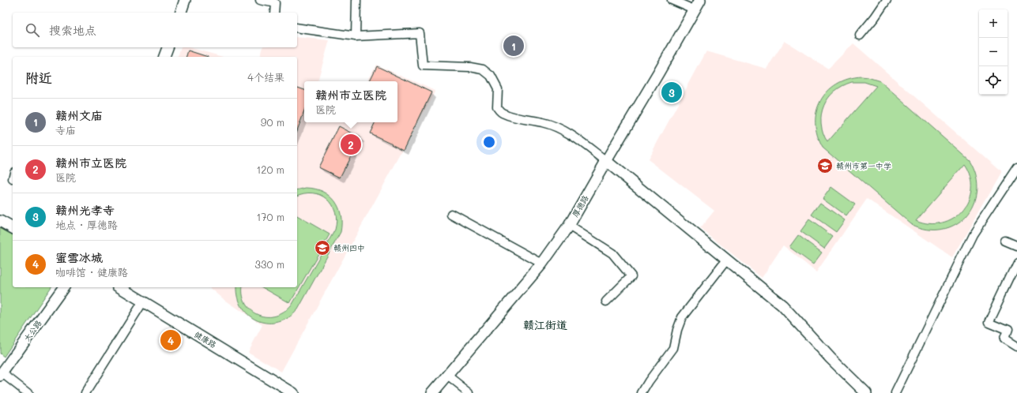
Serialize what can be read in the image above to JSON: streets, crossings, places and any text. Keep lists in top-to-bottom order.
{
  "streets": {
    "street": ["厚德路", "大公路", "健康路"]
  },
  "districts": ["赣江街道"],
  "places": {
    "school or university": ["赣州市第一中学", "赣州四中"]
  },
  "page": {
    "map_buttons": ["+", "−"],
    "search": "搜索地点",
    "pins": [
      "1",
      "3",
      "2",
      "4"
    ],
    "heading": ["附近", "4个结果"],
    "popup": ["赣州市立医院", "医院"],
    "list": [
      {
        "mark": "1",
        "name": "赣州文庙",
        "note": "寺庙",
        "value": "90 m"
      },
      {
        "mark": "2",
        "name": "赣州市立医院",
        "note": "医院",
        "value": "120 m"
      },
      {
        "mark": "3",
        "name": "赣州光孝寺",
        "note": "地点 · 厚德路",
        "value": "170 m"
      },
      {
        "mark": "4",
        "name": "蜜雪冰城",
        "note": "咖啡馆 · 健康路",
        "value": "330 m"
      }
    ]
  }
}
